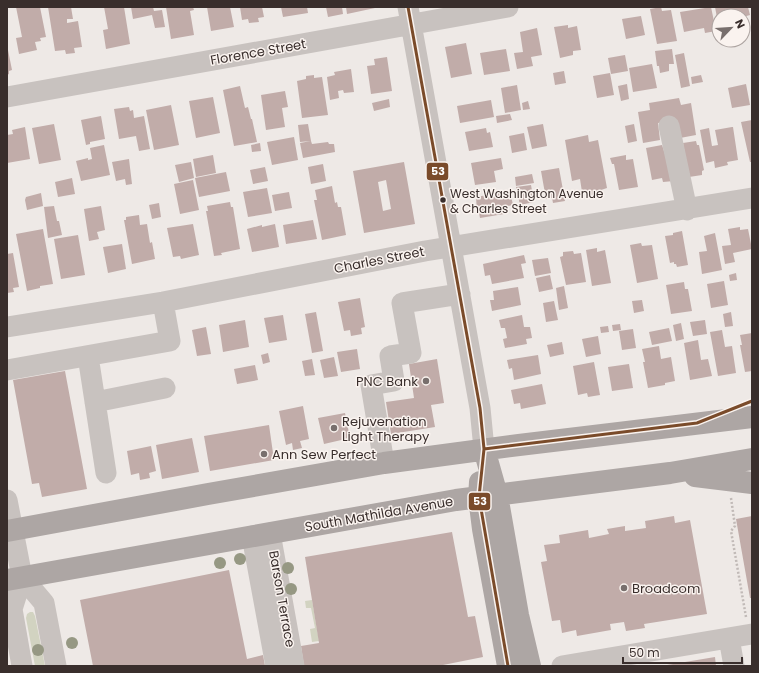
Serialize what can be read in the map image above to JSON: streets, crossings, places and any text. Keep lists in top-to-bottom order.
{
  "streets": {
    "main road": ["South Mathilda Avenue"],
    "street": ["Florence Street", "Charles Street", "Barson Terrace"]
  },
  "crossings": [
    ["South Mathilda Avenue", "Barson Terrace"]
  ],
  "places": [
    "West Washington Avenue & Charles Street",
    "PNC Bank",
    "Rejuvenation Light Therapy",
    "Ann Sew Perfect",
    "Broadcom"
  ],
  "lines": ["transit line 53"],
  "scale_bar": "50 m",
  "north": "top right"
}
